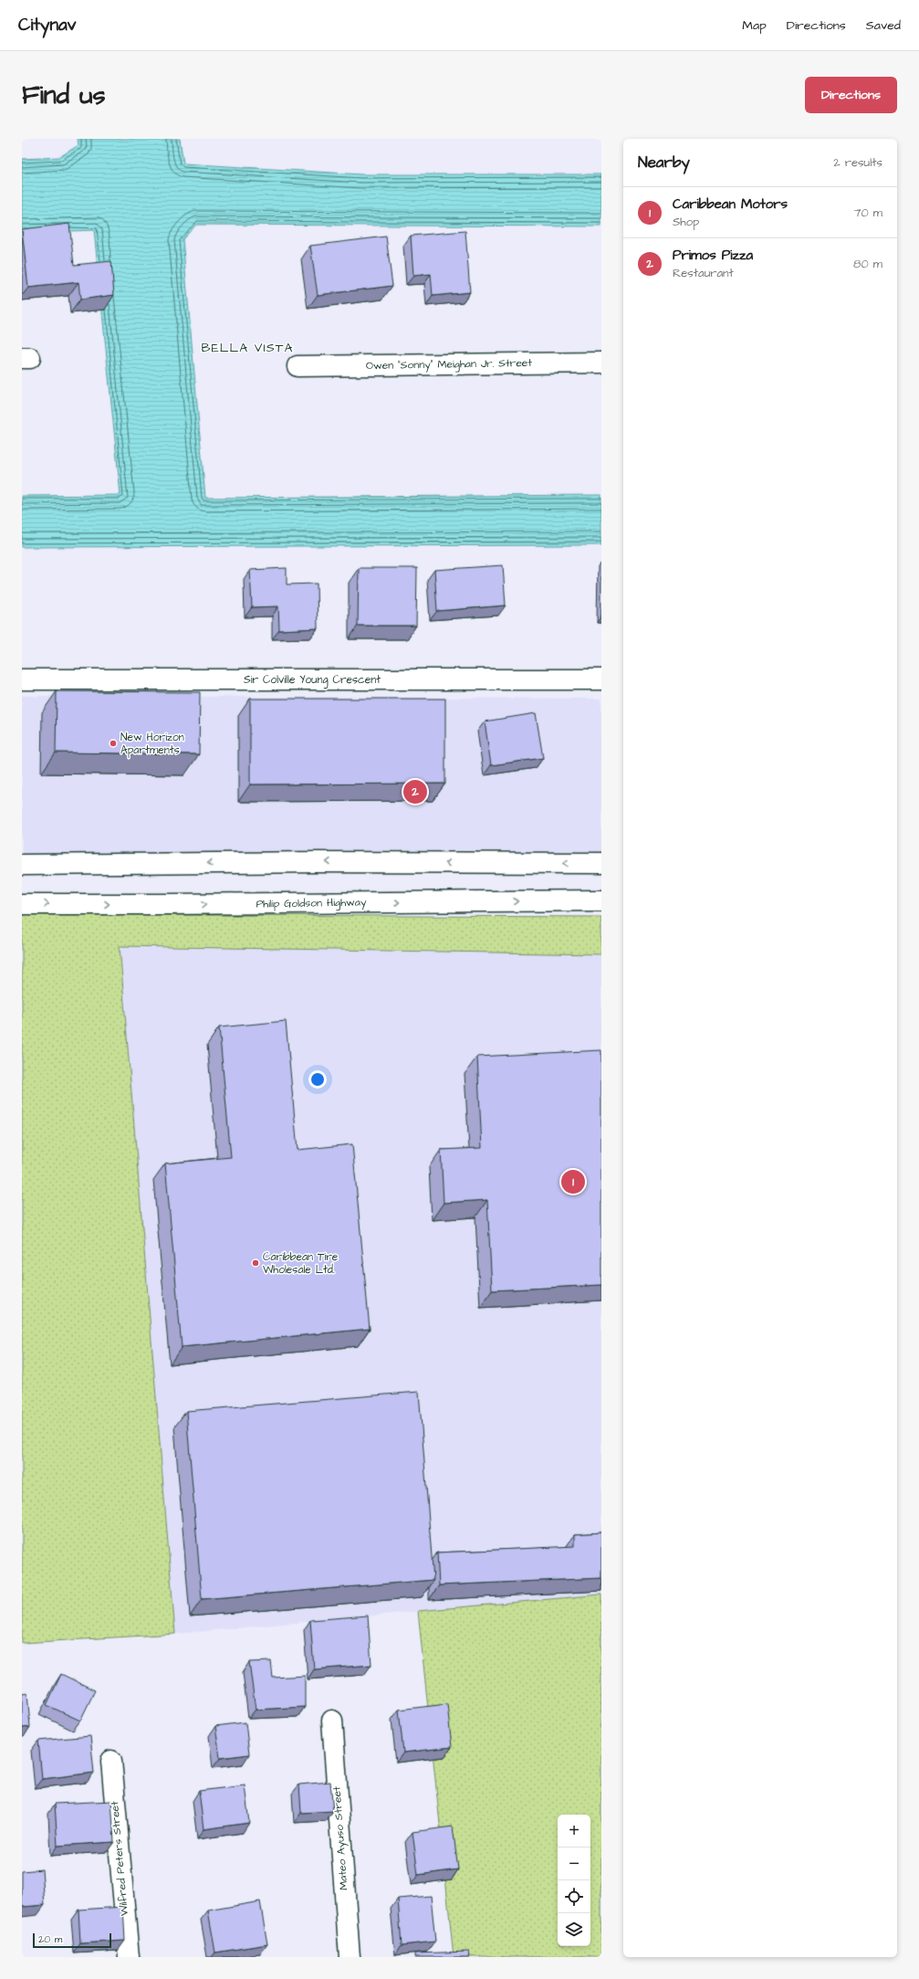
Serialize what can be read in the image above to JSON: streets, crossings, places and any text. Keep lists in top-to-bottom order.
{
  "streets": {
    "main road": [
      "Owen \"Sonny\" Meighan Jr. Street",
      "Sir Colville Young Crescent",
      "Philip Goldson Highway",
      "Mateo Ayuso Street",
      "Wilfred Peters Street"
    ]
  },
  "districts": ["BELLA VISTA"],
  "places": ["New Horizon Apartments", "Caribbean Tire Wholesale Ltd."],
  "scale_bar": "20 m",
  "page": {
    "header": "Citynav",
    "nav": ["Map", "Directions", "Saved"],
    "buttons": "Directions",
    "title": "Find us",
    "heading": ["Nearby", "2 results"],
    "list": [
      {
        "mark": "1",
        "name": "Caribbean Motors",
        "note": "Shop",
        "value": "70 m"
      },
      {
        "mark": "2",
        "name": "Primos Pizza",
        "note": "Restaurant",
        "value": "80 m"
      }
    ],
    "pins": ["2", "1"],
    "map_buttons": ["+", "−"],
    "scale": "20 m"
  }
}
